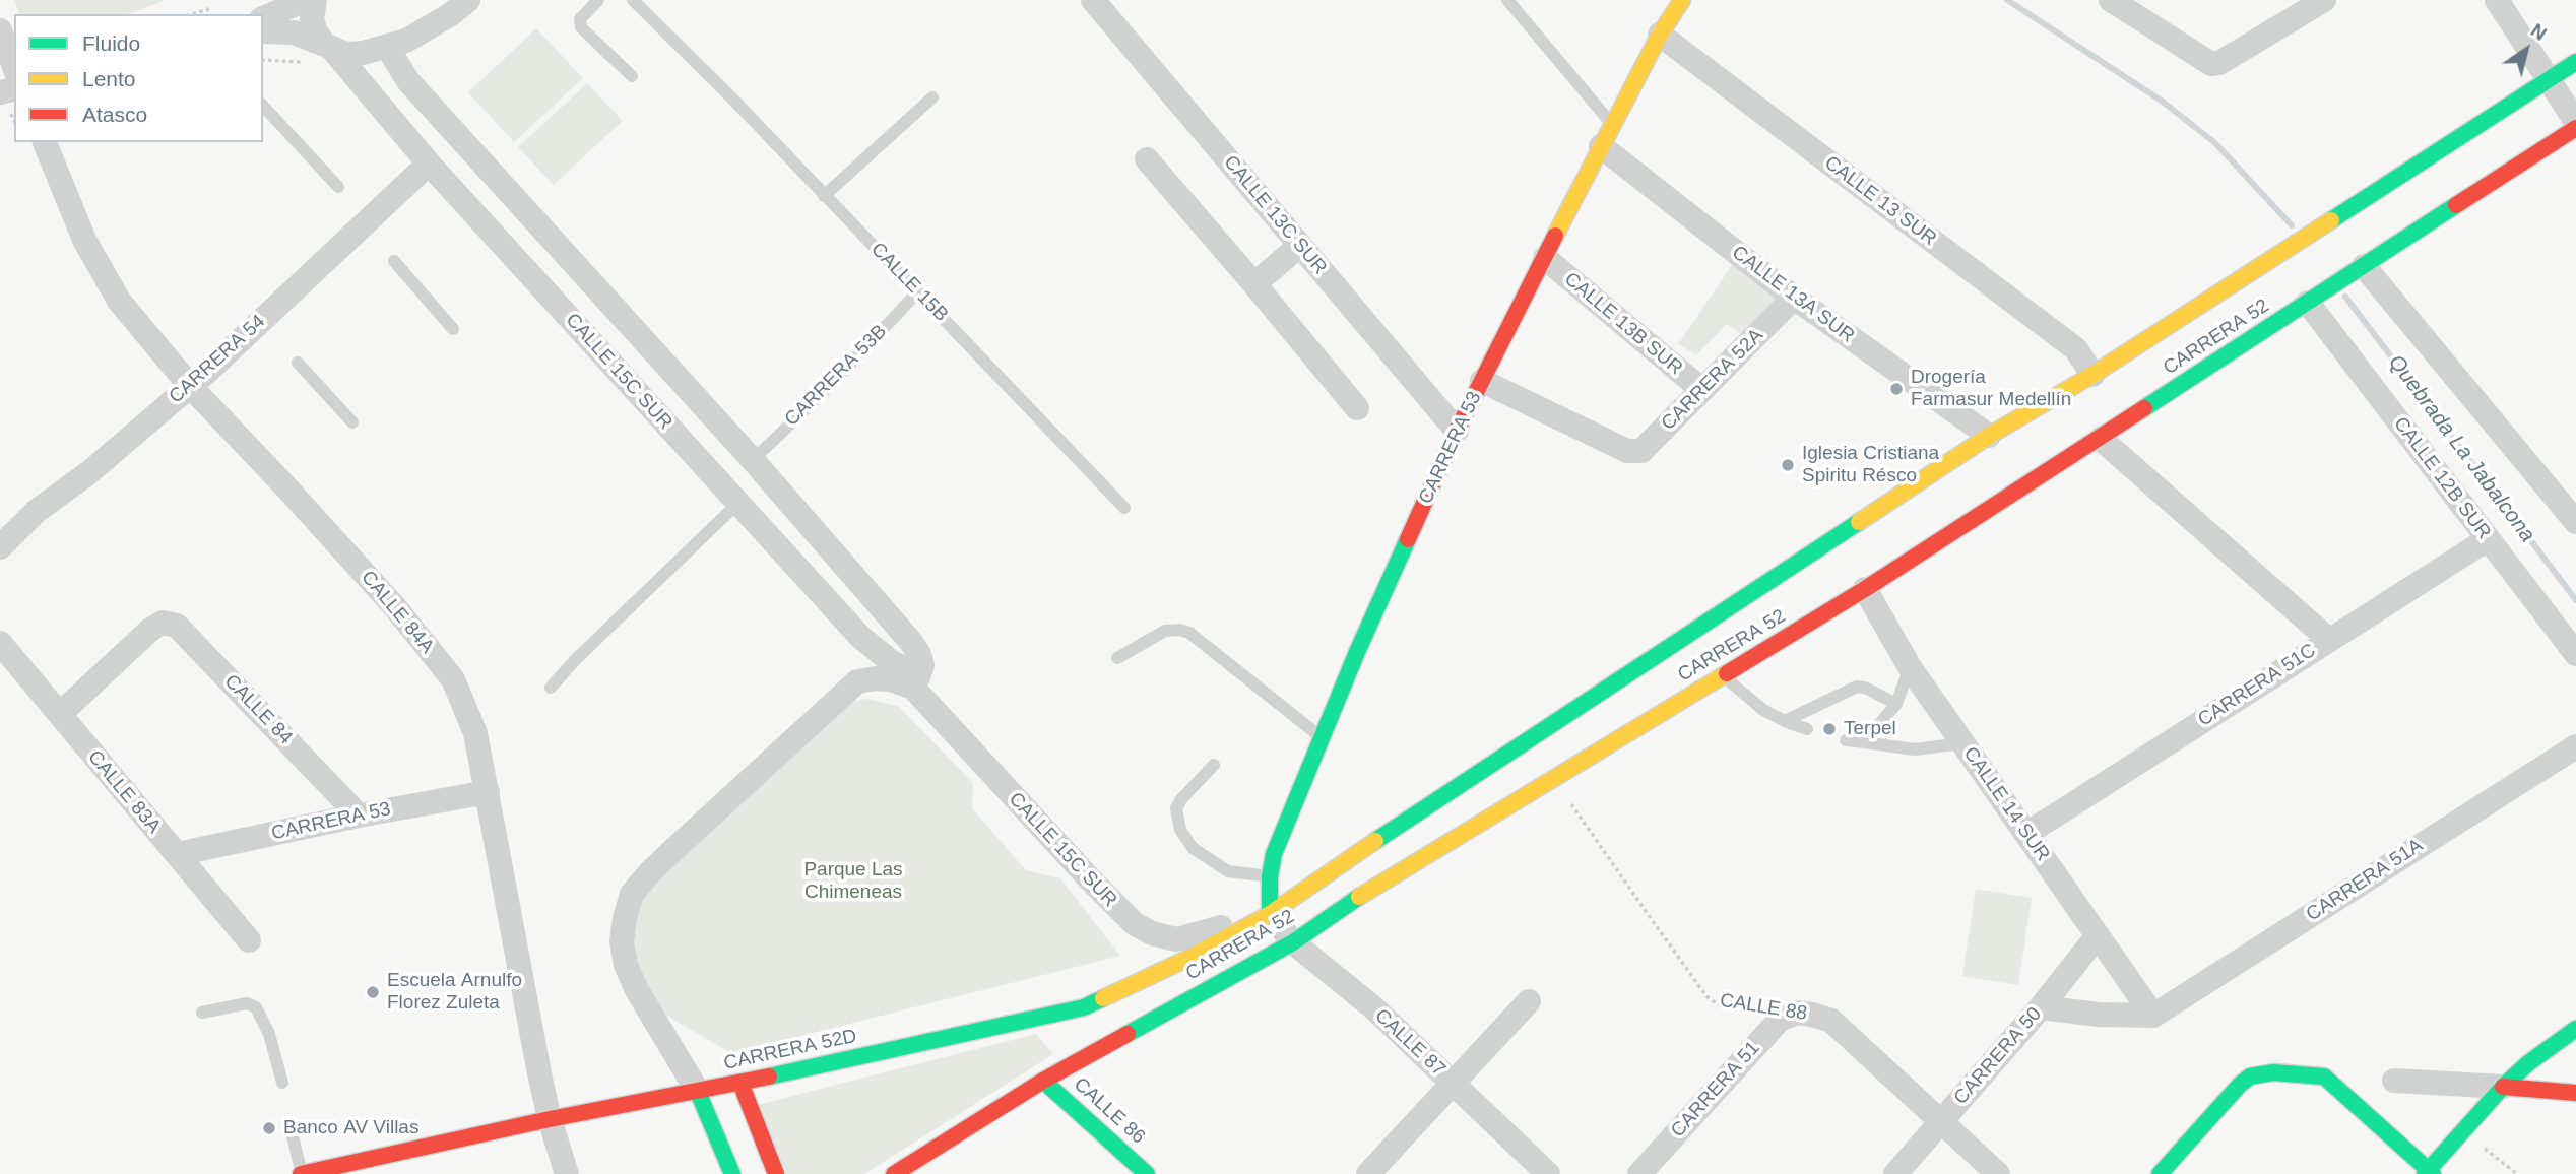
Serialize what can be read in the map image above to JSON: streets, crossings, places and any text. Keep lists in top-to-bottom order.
{
  "streets": {
    "main road": [
      "CARRERA 52",
      "CARRERA 53",
      "CARRERA 52D",
      "CALLE 86"
    ],
    "street": [
      "CALLE 13 SUR",
      "CALLE 13C SUR",
      "CALLE 13A SUR",
      "CALLE 13B SUR",
      "CARRERA 54",
      "CALLE 15C SUR",
      "CARRERA 52A",
      "CALLE 12B SUR",
      "CALLE 84A",
      "CARRERA 51C",
      "CALLE 84",
      "CALLE 83A",
      "CALLE 14 SUR",
      "CARRERA 51A",
      "CALLE 88",
      "CALLE 87",
      "CARRERA 50",
      "CARRERA 51"
    ],
    "lane": ["CALLE 15B", "CARRERA 53B"]
  },
  "crossings": [
    ["CALLE 13 SUR", "CARRERA 52"],
    ["CALLE 13 SUR", "CARRERA 53"],
    ["CALLE 13C SUR", "CARRERA 53"],
    ["CALLE 15B", "CARRERA 53B"],
    ["CALLE 13A SUR", "CARRERA 52"],
    ["CALLE 13A SUR", "CARRERA 52A"],
    ["CALLE 13A SUR", "CARRERA 53"],
    ["CALLE 13B SUR", "CARRERA 52A"],
    ["CALLE 13B SUR", "CARRERA 53"],
    ["CARRERA 52", "CALLE 15C SUR"],
    ["CARRERA 52", "CARRERA 53"],
    ["CARRERA 52", "CALLE 12B SUR"],
    ["CARRERA 52", "CALLE 14 SUR"],
    ["CARRERA 52", "CALLE 87"],
    ["CARRERA 52", "CARRERA 52D"],
    ["CARRERA 52", "CALLE 86"],
    ["CARRERA 54", "CALLE 15C SUR"],
    ["CARRERA 54", "CALLE 84A"],
    ["CALLE 15C SUR", "CARRERA 53B"],
    ["CALLE 15C SUR", "CARRERA 53"],
    ["CALLE 15C SUR", "CALLE 87"],
    ["CALLE 15C SUR", "CARRERA 52D"],
    ["CARRERA 52A", "CARRERA 53"],
    ["CARRERA 53", "CALLE 84A"],
    ["CARRERA 53", "CALLE 84"],
    ["CARRERA 53", "CALLE 83A"],
    ["CARRERA 53", "CALLE 87"],
    ["CARRERA 53", "CARRERA 52D"],
    ["CALLE 12B SUR", "CARRERA 51C"],
    ["CALLE 84A", "CARRERA 52D"],
    ["CARRERA 51C", "CALLE 14 SUR"],
    ["CALLE 84", "CALLE 83A"],
    ["CALLE 14 SUR", "CARRERA 51A"],
    ["CALLE 14 SUR", "CARRERA 50"],
    ["CALLE 88", "CARRERA 50"],
    ["CALLE 88", "CARRERA 51"],
    ["CALLE 87", "CARRERA 52D"]
  ],
  "water": ["Quebrada La Jabalcona"],
  "parks": ["Parque Las Chimeneas"],
  "places": [
    "Drogería Farmasur Medellín",
    "Iglesia Cristiana Spiritu Résco",
    "Terpel",
    "Escuela Arnulfo Florez Zuleta",
    "Banco AV Villas"
  ],
  "legend": ["Fluido", "Lento", "Atasco"],
  "north": "top right"
}
